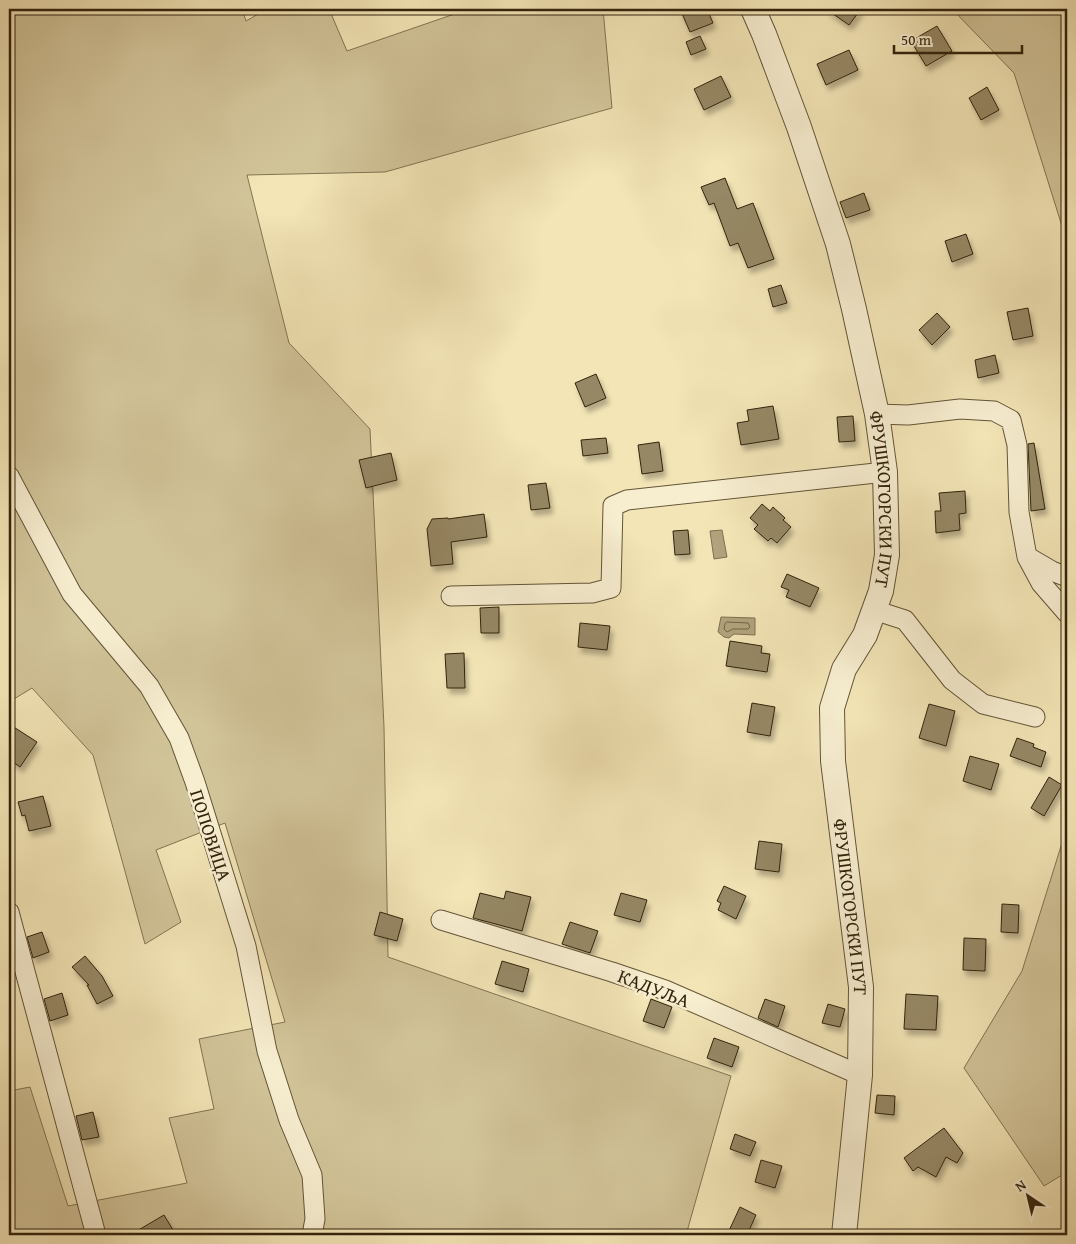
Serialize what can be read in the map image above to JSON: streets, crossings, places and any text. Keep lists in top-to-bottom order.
{
  "streets": {
    "street": ["ФРУШКОГОРСКИ ПУТ", "ПОПОВИЦА", "КАДУЉА"]
  },
  "crossings": [
    ["ФРУШКОГОРСКИ ПУТ", "КАДУЉА"]
  ],
  "scale_bar": "50 m",
  "north": "top left"
}
